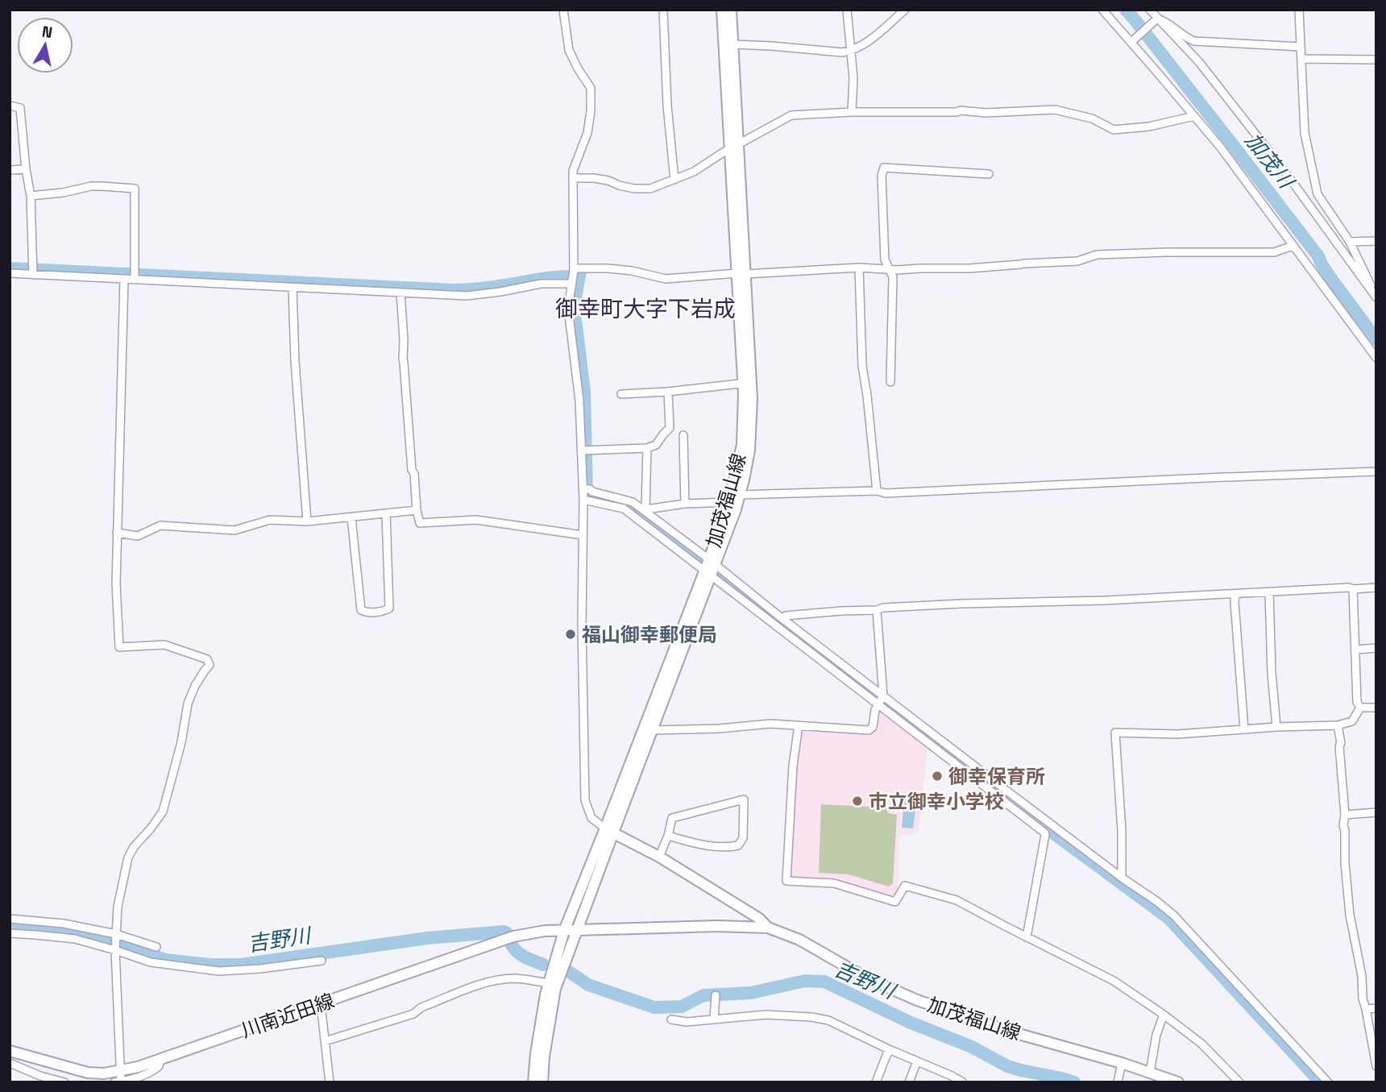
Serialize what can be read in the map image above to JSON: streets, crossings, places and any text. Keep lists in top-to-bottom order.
{
  "streets": {
    "main road": ["加茂福山線", "川南近田線"]
  },
  "crossings": [
    ["加茂福山線", "川南近田線"]
  ],
  "districts": ["御幸町大字下岩成"],
  "water": ["加茂川", "吉野川"],
  "places": ["福山御幸郵便局", "御幸保育所", "市立御幸小学校"],
  "north": "top"
}
